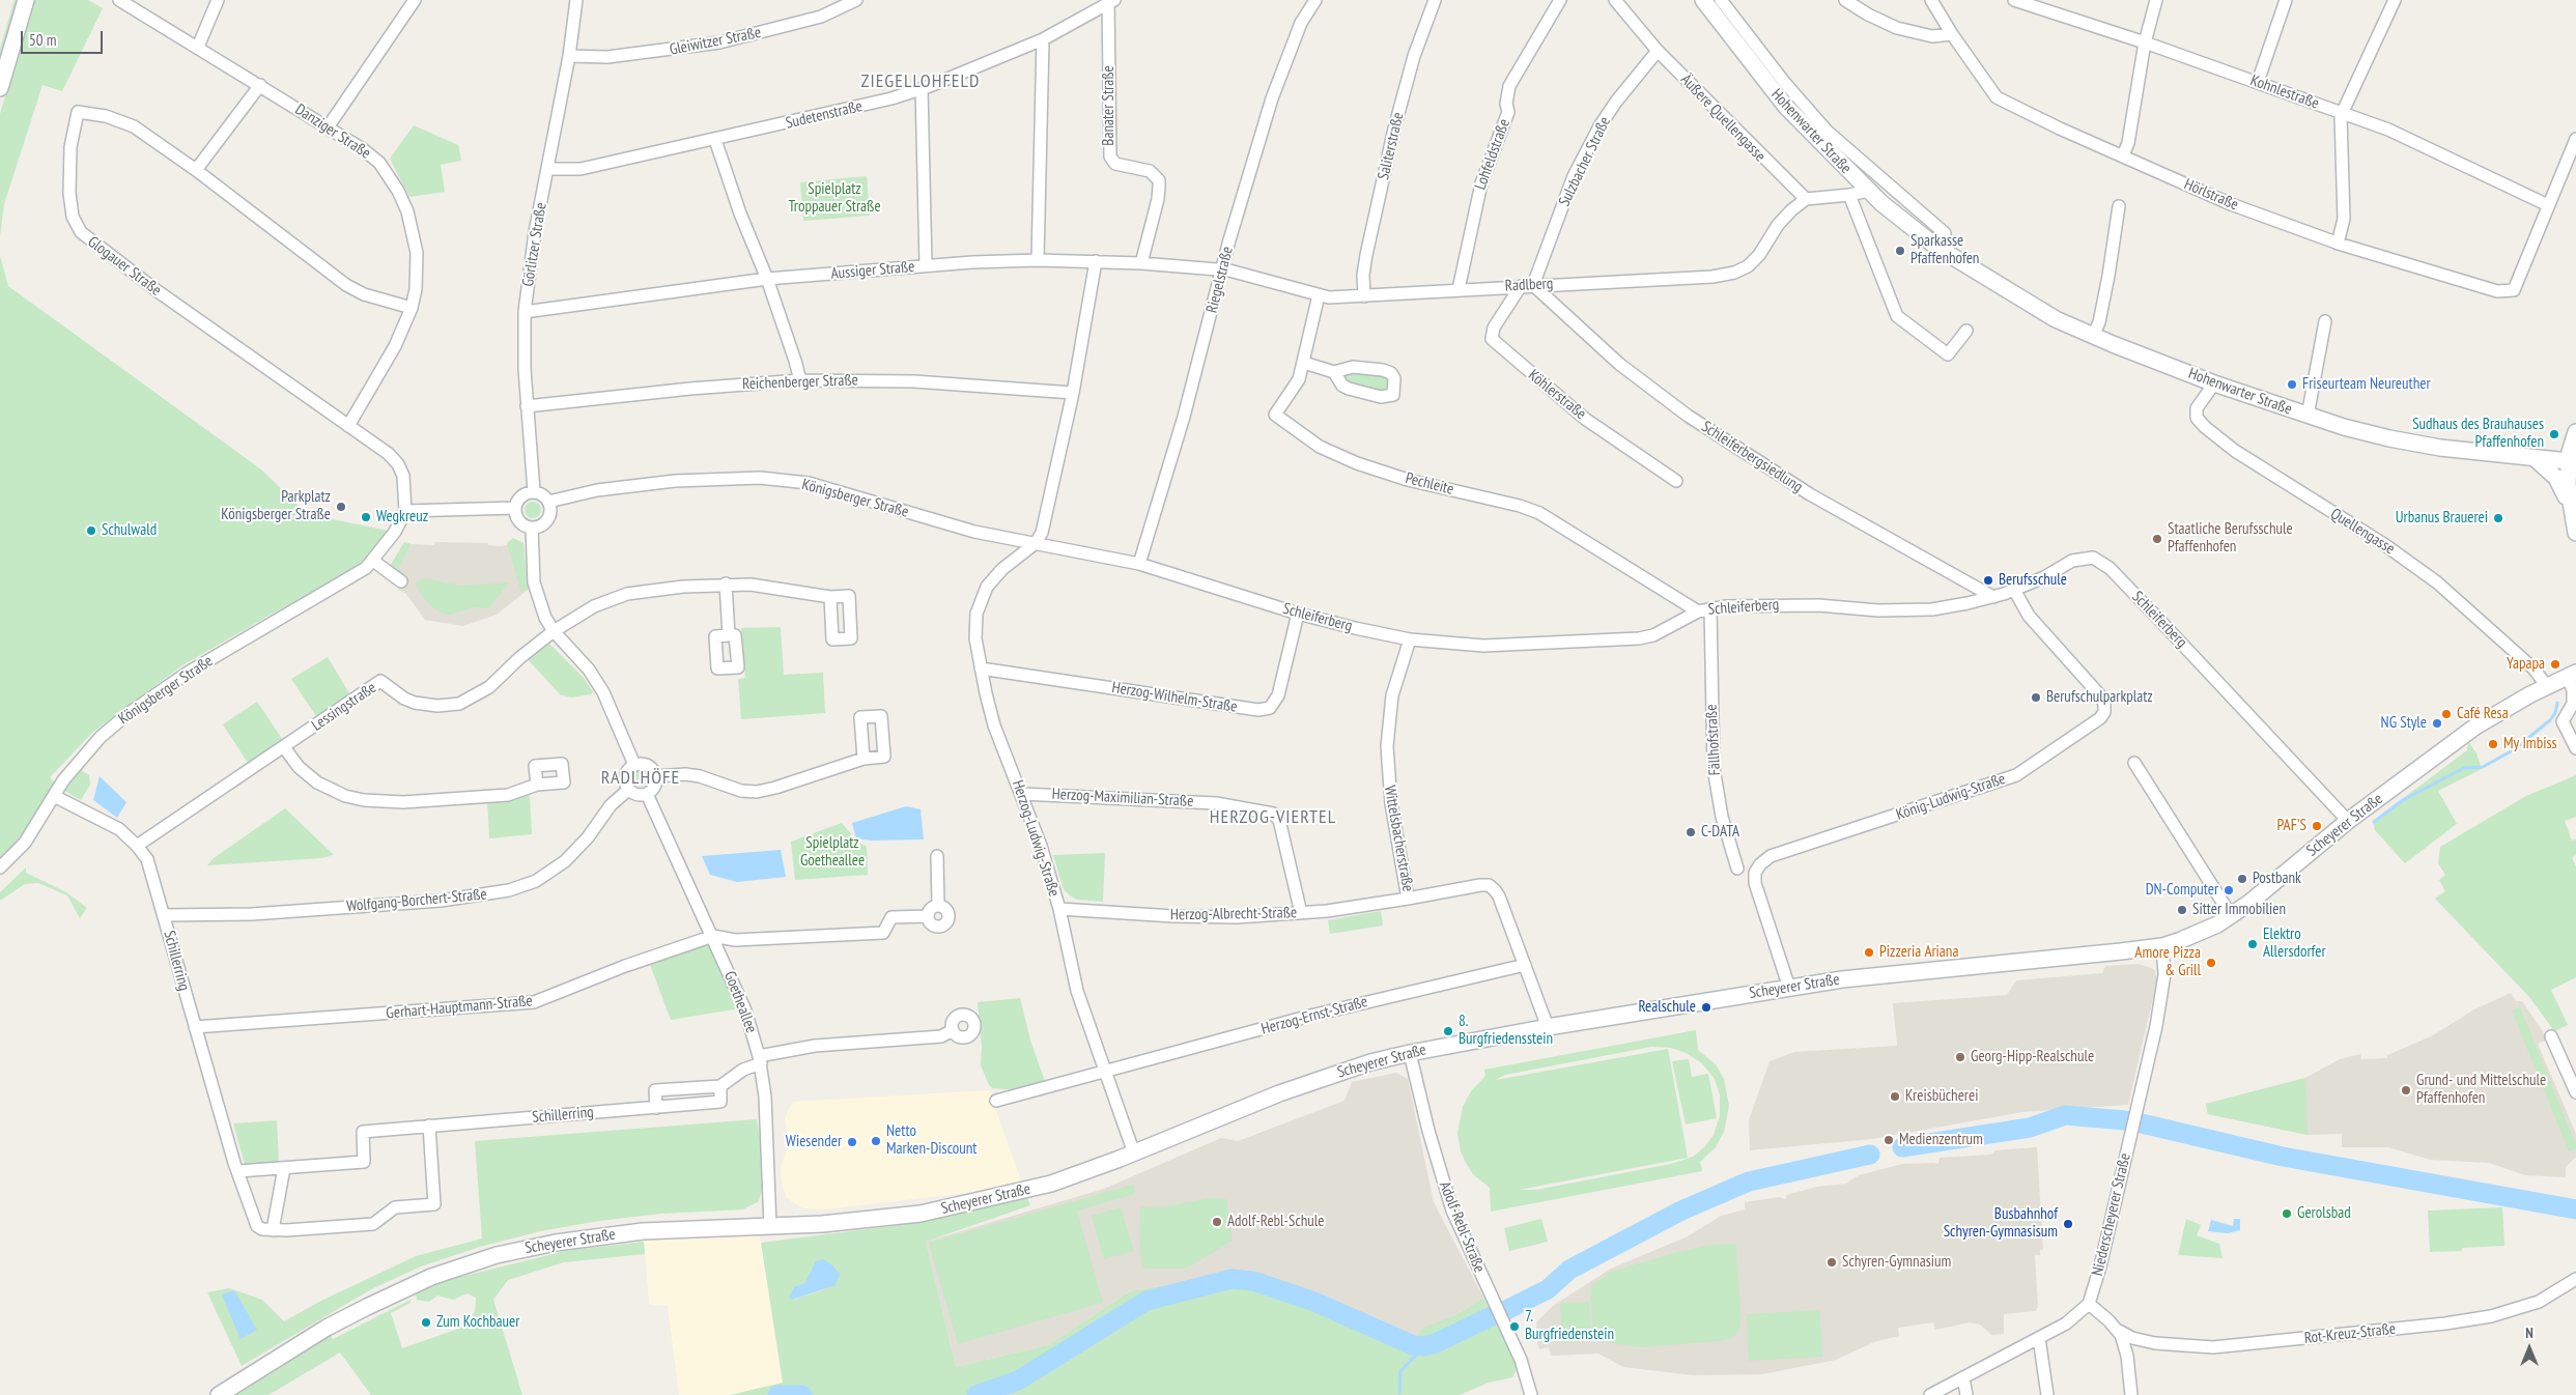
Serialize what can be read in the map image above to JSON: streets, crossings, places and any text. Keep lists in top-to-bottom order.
{
  "streets": {
    "street": [
      "Gleiwitzer Straße",
      "Kohnlestraße",
      "Banater Straße",
      "Sudetenstraße",
      "Äußere Quellengasse",
      "Danziger Straße",
      "Hohenwarter Straße",
      "Saliterstraße",
      "Lohfeldstraße",
      "Sulzbacher Straße",
      "Hörlstraße",
      "Görlitzer Straße",
      "Glogauer Straße",
      "Aussiger Straße",
      "Riegelstraße",
      "Radlberg",
      "Reichenberger Straße",
      "Köhlerstraße",
      "Schleiferbergsiedlung",
      "Pechleite",
      "Königsberger Straße",
      "Quellengasse",
      "Schleiferberg",
      "Herzog-Wilhelm-Straße",
      "Lessingstraße",
      "Fällhofstraße",
      "König-Ludwig-Straße",
      "Herzog-Maximilian-Straße",
      "Scheyerer Straße",
      "Herzog-Ludwig-Straße",
      "Wittelsbacherstraße",
      "Wolfgang-Borchert-Straße",
      "Herzog-Albrecht-Straße",
      "Schillerring",
      "Goetheallee",
      "Gerhart-Hauptmann-Straße",
      "Herzog-Ernst-Straße",
      "Niederscheyerer Straße",
      "Adolf-Rebl-Straße",
      "Rot-Kreuz-Straße"
    ]
  },
  "crossings": [
    ["Gleiwitzer Straße", "Görlitzer Straße"],
    ["Kohnlestraße", "Hörlstraße"],
    ["Banater Straße", "Sudetenstraße"],
    ["Banater Straße", "Aussiger Straße"],
    ["Sudetenstraße", "Görlitzer Straße"],
    ["Äußere Quellengasse", "Sulzbacher Straße"],
    ["Äußere Quellengasse", "Radlberg"],
    ["Danziger Straße", "Glogauer Straße"],
    ["Hohenwarter Straße", "Quellengasse"],
    ["Saliterstraße", "Radlberg"],
    ["Lohfeldstraße", "Radlberg"],
    ["Sulzbacher Straße", "Radlberg"],
    ["Sulzbacher Straße", "Schleiferbergsiedlung"],
    ["Görlitzer Straße", "Aussiger Straße"],
    ["Görlitzer Straße", "Reichenberger Straße"],
    ["Görlitzer Straße", "Königsberger Straße"],
    ["Glogauer Straße", "Königsberger Straße"],
    ["Aussiger Straße", "Riegelstraße"],
    ["Aussiger Straße", "Radlberg"],
    ["Riegelstraße", "Radlberg"],
    ["Riegelstraße", "Schleiferberg"],
    ["Radlberg", "Köhlerstraße"],
    ["Radlberg", "Schleiferbergsiedlung"],
    ["Radlberg", "Pechleite"],
    ["Schleiferbergsiedlung", "Schleiferberg"],
    ["Pechleite", "Schleiferberg"],
    ["Königsberger Straße", "Schleiferberg"],
    ["Königsberger Straße", "Herzog-Ludwig-Straße"],
    ["Königsberger Straße", "Schillerring"],
    ["Quellengasse", "Scheyerer Straße"],
    ["Schleiferberg", "Herzog-Wilhelm-Straße"],
    ["Schleiferberg", "Fällhofstraße"],
    ["Schleiferberg", "König-Ludwig-Straße"],
    ["Schleiferberg", "Scheyerer Straße"],
    ["Schleiferberg", "Herzog-Ludwig-Straße"],
    ["Schleiferberg", "Wittelsbacherstraße"],
    ["Herzog-Wilhelm-Straße", "Herzog-Ludwig-Straße"],
    ["Lessingstraße", "Schillerring"],
    ["König-Ludwig-Straße", "Scheyerer Straße"],
    ["Herzog-Maximilian-Straße", "Herzog-Ludwig-Straße"],
    ["Herzog-Maximilian-Straße", "Herzog-Albrecht-Straße"],
    ["Scheyerer Straße", "Herzog-Ludwig-Straße"],
    ["Scheyerer Straße", "Wittelsbacherstraße"],
    ["Scheyerer Straße", "Goetheallee"],
    ["Scheyerer Straße", "Niederscheyerer Straße"],
    ["Scheyerer Straße", "Adolf-Rebl-Straße"],
    ["Herzog-Ludwig-Straße", "Herzog-Albrecht-Straße"],
    ["Herzog-Ludwig-Straße", "Herzog-Ernst-Straße"],
    ["Wittelsbacherstraße", "Herzog-Albrecht-Straße"],
    ["Wittelsbacherstraße", "Herzog-Ernst-Straße"],
    ["Wolfgang-Borchert-Straße", "Schillerring"],
    ["Wolfgang-Borchert-Straße", "Goetheallee"],
    ["Schillerring", "Goetheallee"],
    ["Schillerring", "Gerhart-Hauptmann-Straße"],
    ["Goetheallee", "Gerhart-Hauptmann-Straße"]
  ],
  "districts": ["ZIEGELLOHFELD", "RADLHÖFE", "HERZOG-VIERTEL"],
  "parks": ["Spielplatz Troppauer Straße", "Spielplatz Goetheallee"],
  "places": [
    "Sparkasse Pfaffenhofen",
    "Friseurteam Neureuther",
    "Sudhaus des Brauhauses Pfaffenhofen",
    "Parkplatz Königsberger Straße",
    "Wegkreuz",
    "Urbanus Brauerei",
    "Schulwald",
    "Staatliche Berufsschule Pfaffenhofen",
    "Berufsschule",
    "Yapapa",
    "Berufschulparkplatz",
    "Café Resa",
    "NG Style",
    "My Imbiss",
    "PAF'S",
    "C-DATA",
    "Postbank",
    "DN-Computer",
    "Sitter Immobilien",
    "Elektro Allersdorfer",
    "Pizzeria Ariana",
    "Amore Pizza & Grill",
    "Realschule",
    "8. Burgfriedensstein",
    "Georg-Hipp-Realschule",
    "Grund- und Mittelschule Pfaffenhofen",
    "Kreisbücherei",
    "Medienzentrum",
    "Netto Marken-Discount",
    "Wiesender",
    "Gerolsbad",
    "Adolf-Rebl-Schule",
    "Busbahnhof Schyren-Gymnasisum",
    "Schyren-Gymnasium",
    "Zum Kochbauer",
    "7. Burgfriedenstein"
  ],
  "scale_bar": "50 m",
  "north": "top"
}
